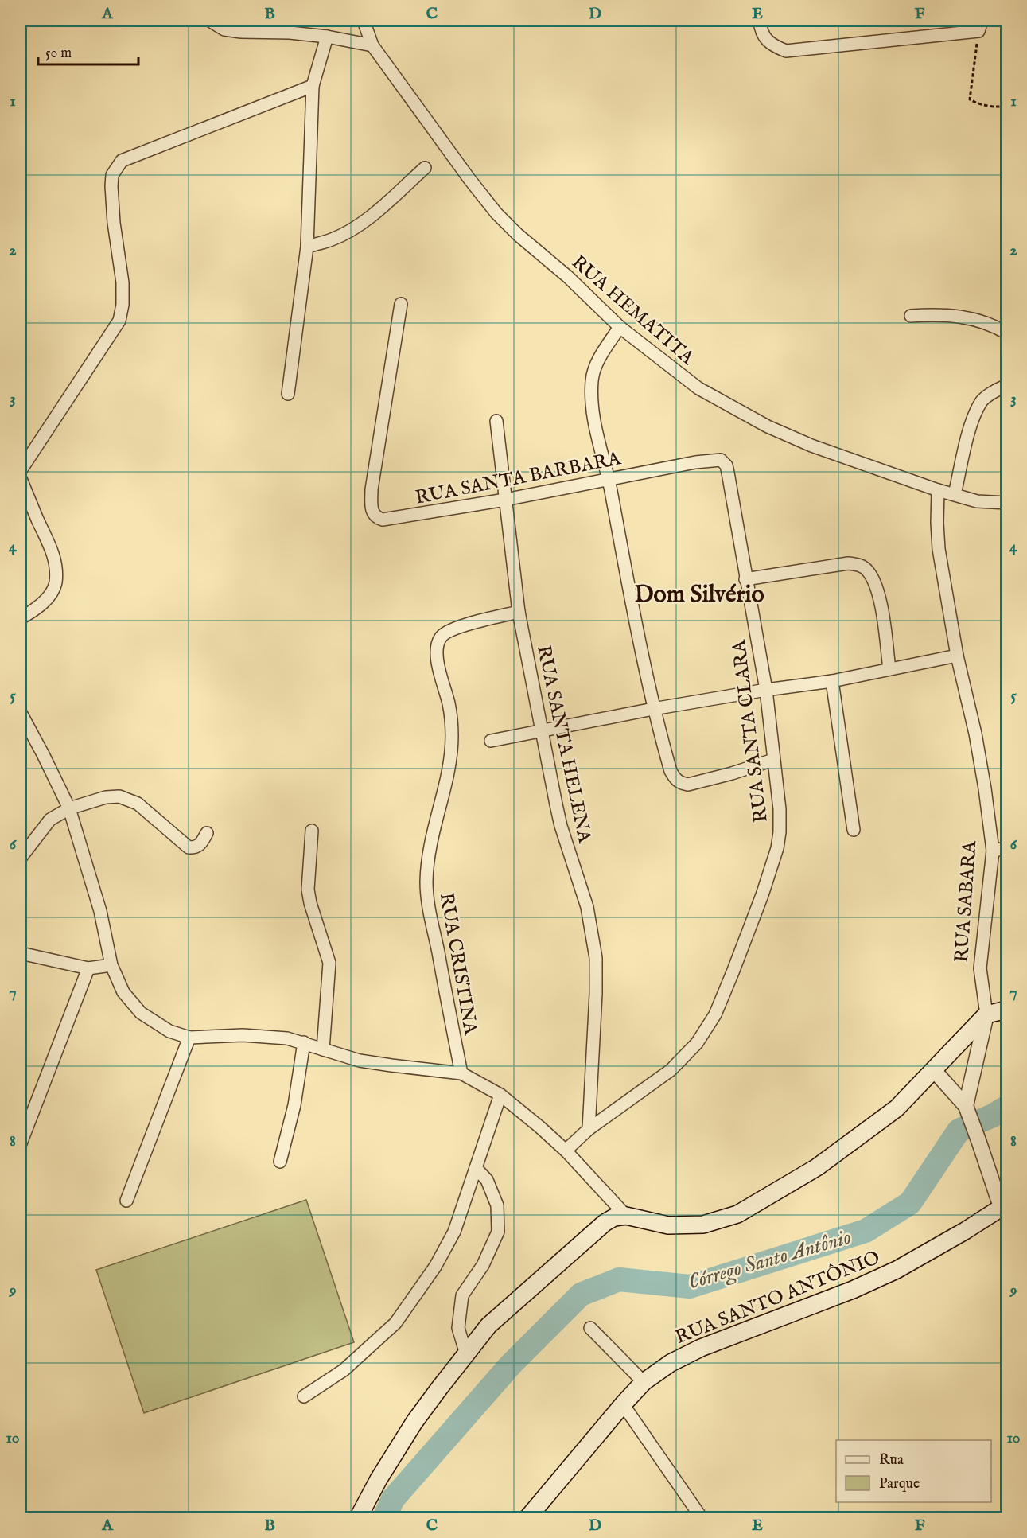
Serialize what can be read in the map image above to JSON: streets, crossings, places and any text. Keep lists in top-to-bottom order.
{
  "streets": {
    "main road": ["RUA SANTO ANTÔNIO"],
    "street": [
      "RUA HEMATITA",
      "RUA SANTA BARBARA",
      "RUA SANTA CLARA",
      "RUA SANTA HELENA",
      "RUA SABARA",
      "RUA CRISTINA"
    ]
  },
  "crossings": [
    ["RUA HEMATITA", "RUA SABARA"],
    ["RUA SANTA BARBARA", "RUA SANTA CLARA"],
    ["RUA SANTA BARBARA", "RUA SANTA HELENA"],
    ["RUA SANTA CLARA", "RUA SANTA HELENA"],
    ["RUA SANTA HELENA", "RUA CRISTINA"]
  ],
  "districts": ["Dom Silvério"],
  "water": ["Córrego Santo Antônio"],
  "legend": ["Rua", "Parque"],
  "scale_bar": "50 m",
  "grid": {
    "columns": [
      "A",
      "B",
      "C",
      "D",
      "E",
      "F"
    ],
    "rows": [
      "1",
      "2",
      "3",
      "4",
      "5",
      "6",
      "7",
      "8",
      "9",
      "10"
    ]
  }
}
